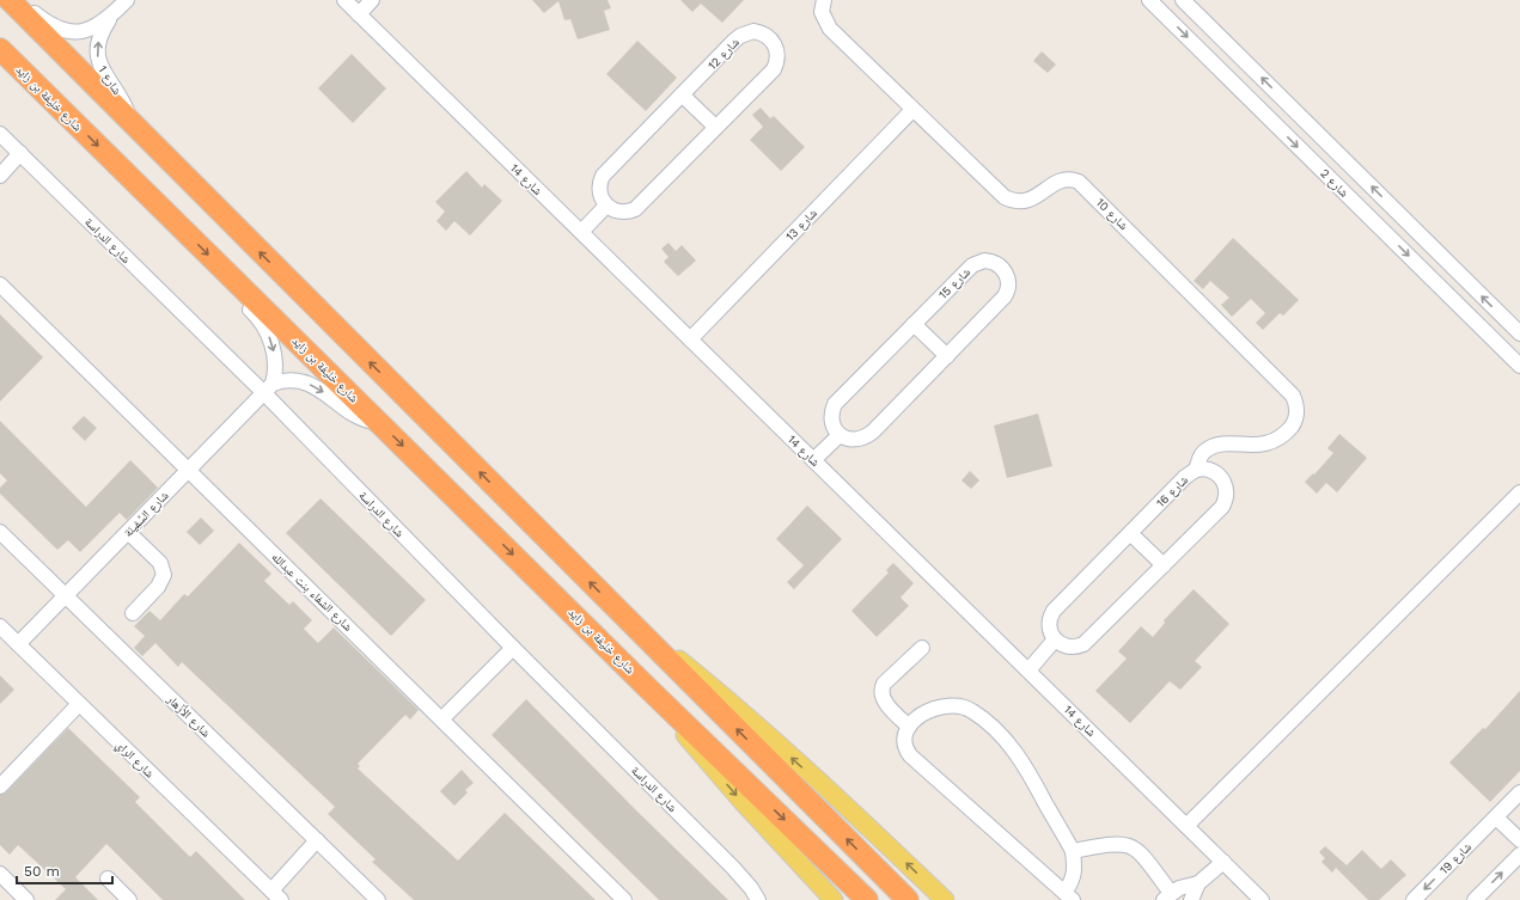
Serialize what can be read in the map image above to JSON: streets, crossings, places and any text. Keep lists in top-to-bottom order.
{
  "streets": {
    "highway": ["شارع خليفة بن زايد"],
    "street": [
      "شارع 12",
      "شارع 1",
      "شارع 14",
      "شارع 2",
      "شارع 10",
      "شارع 13",
      "شارع الدراسة",
      "شارع 15",
      "شارع 16",
      "شارع السَّفِينَة",
      "شارع الشفاء بنت عبدالله",
      "شارع الأَزْهار",
      "شارع الراي",
      "شارع 19"
    ]
  },
  "crossings": [
    ["شارع 14", "شارع 13"],
    ["شارع 10", "شارع 13"],
    ["شارع 10", "شارع 16"],
    ["شارع الدراسة", "شارع السَّفِينَة"],
    ["شارع السَّفِينَة", "شارع الشفاء بنت عبدالله"],
    ["شارع السَّفِينَة", "شارع الأَزْهار"],
    ["شارع السَّفِينَة", "شارع الراي"],
    ["شارع الأَزْهار", "شارع الراي"]
  ],
  "one_way": ["شارع 1"],
  "scale_bar": "50 m"
}
